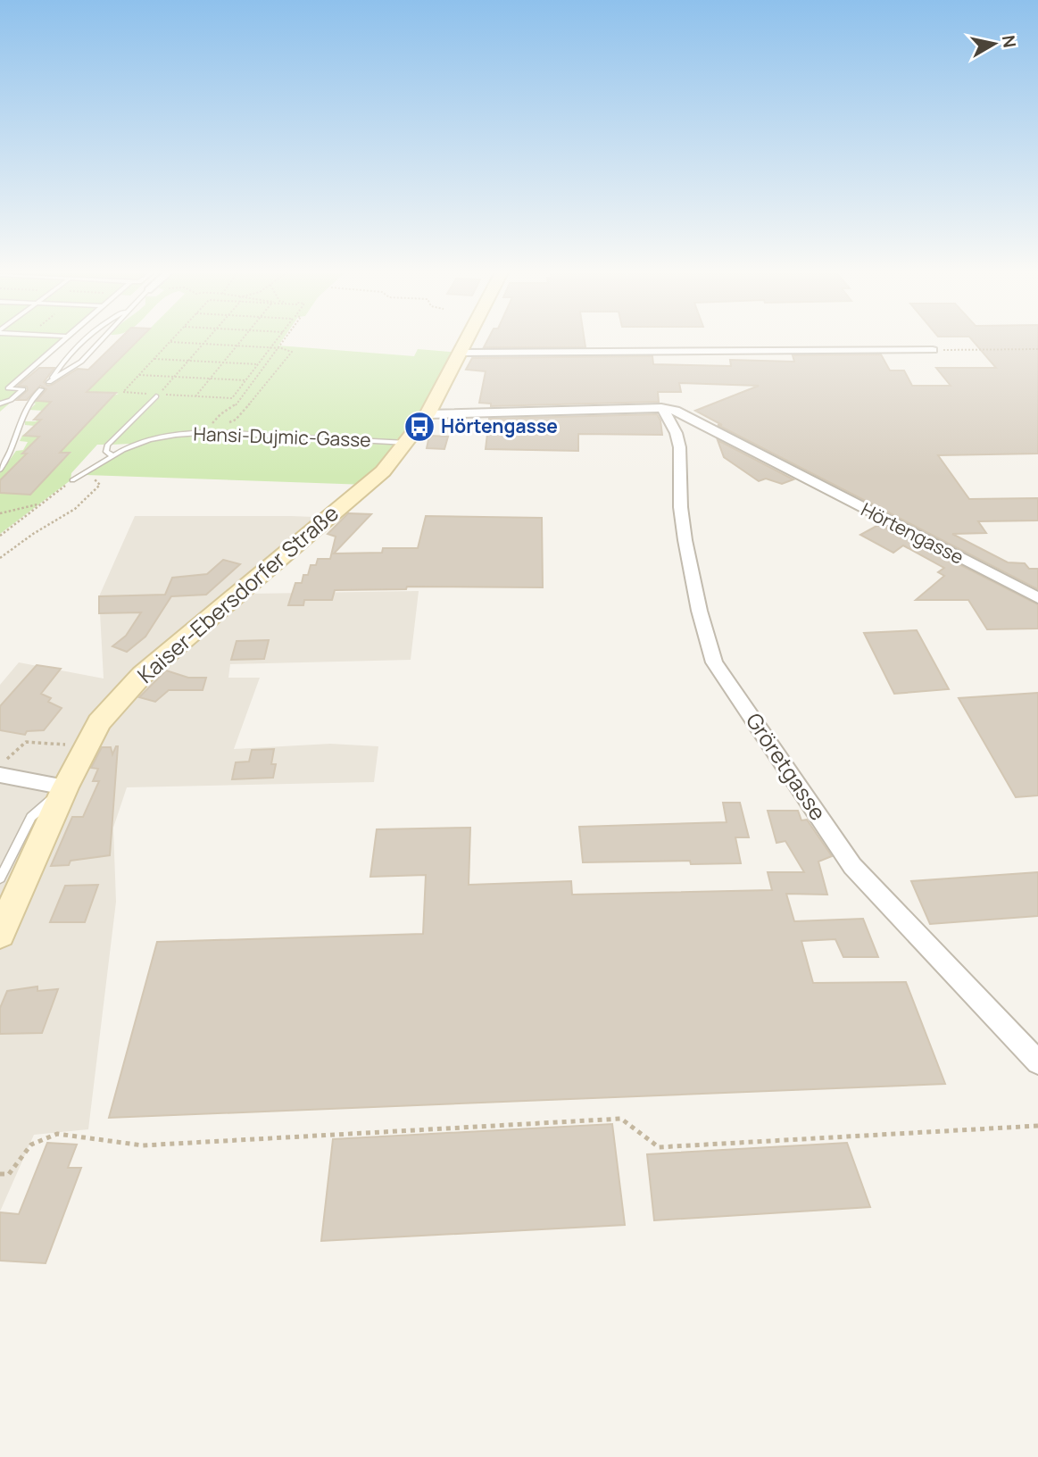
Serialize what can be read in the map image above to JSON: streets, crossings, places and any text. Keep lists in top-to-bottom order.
{
  "streets": {
    "main road": ["Kaiser-Ebersdorfer Straße"],
    "street": ["Hörtengasse", "Gröretgasse"],
    "lane": ["Hansi-Dujmic-Gasse"]
  },
  "crossings": [
    ["Hansi-Dujmic-Gasse", "Kaiser-Ebersdorfer Straße"],
    ["Hörtengasse", "Kaiser-Ebersdorfer Straße"],
    ["Hörtengasse", "Gröretgasse"]
  ],
  "places": {
    "bus stop": ["Hörtengasse"]
  },
  "north": "right"
}
